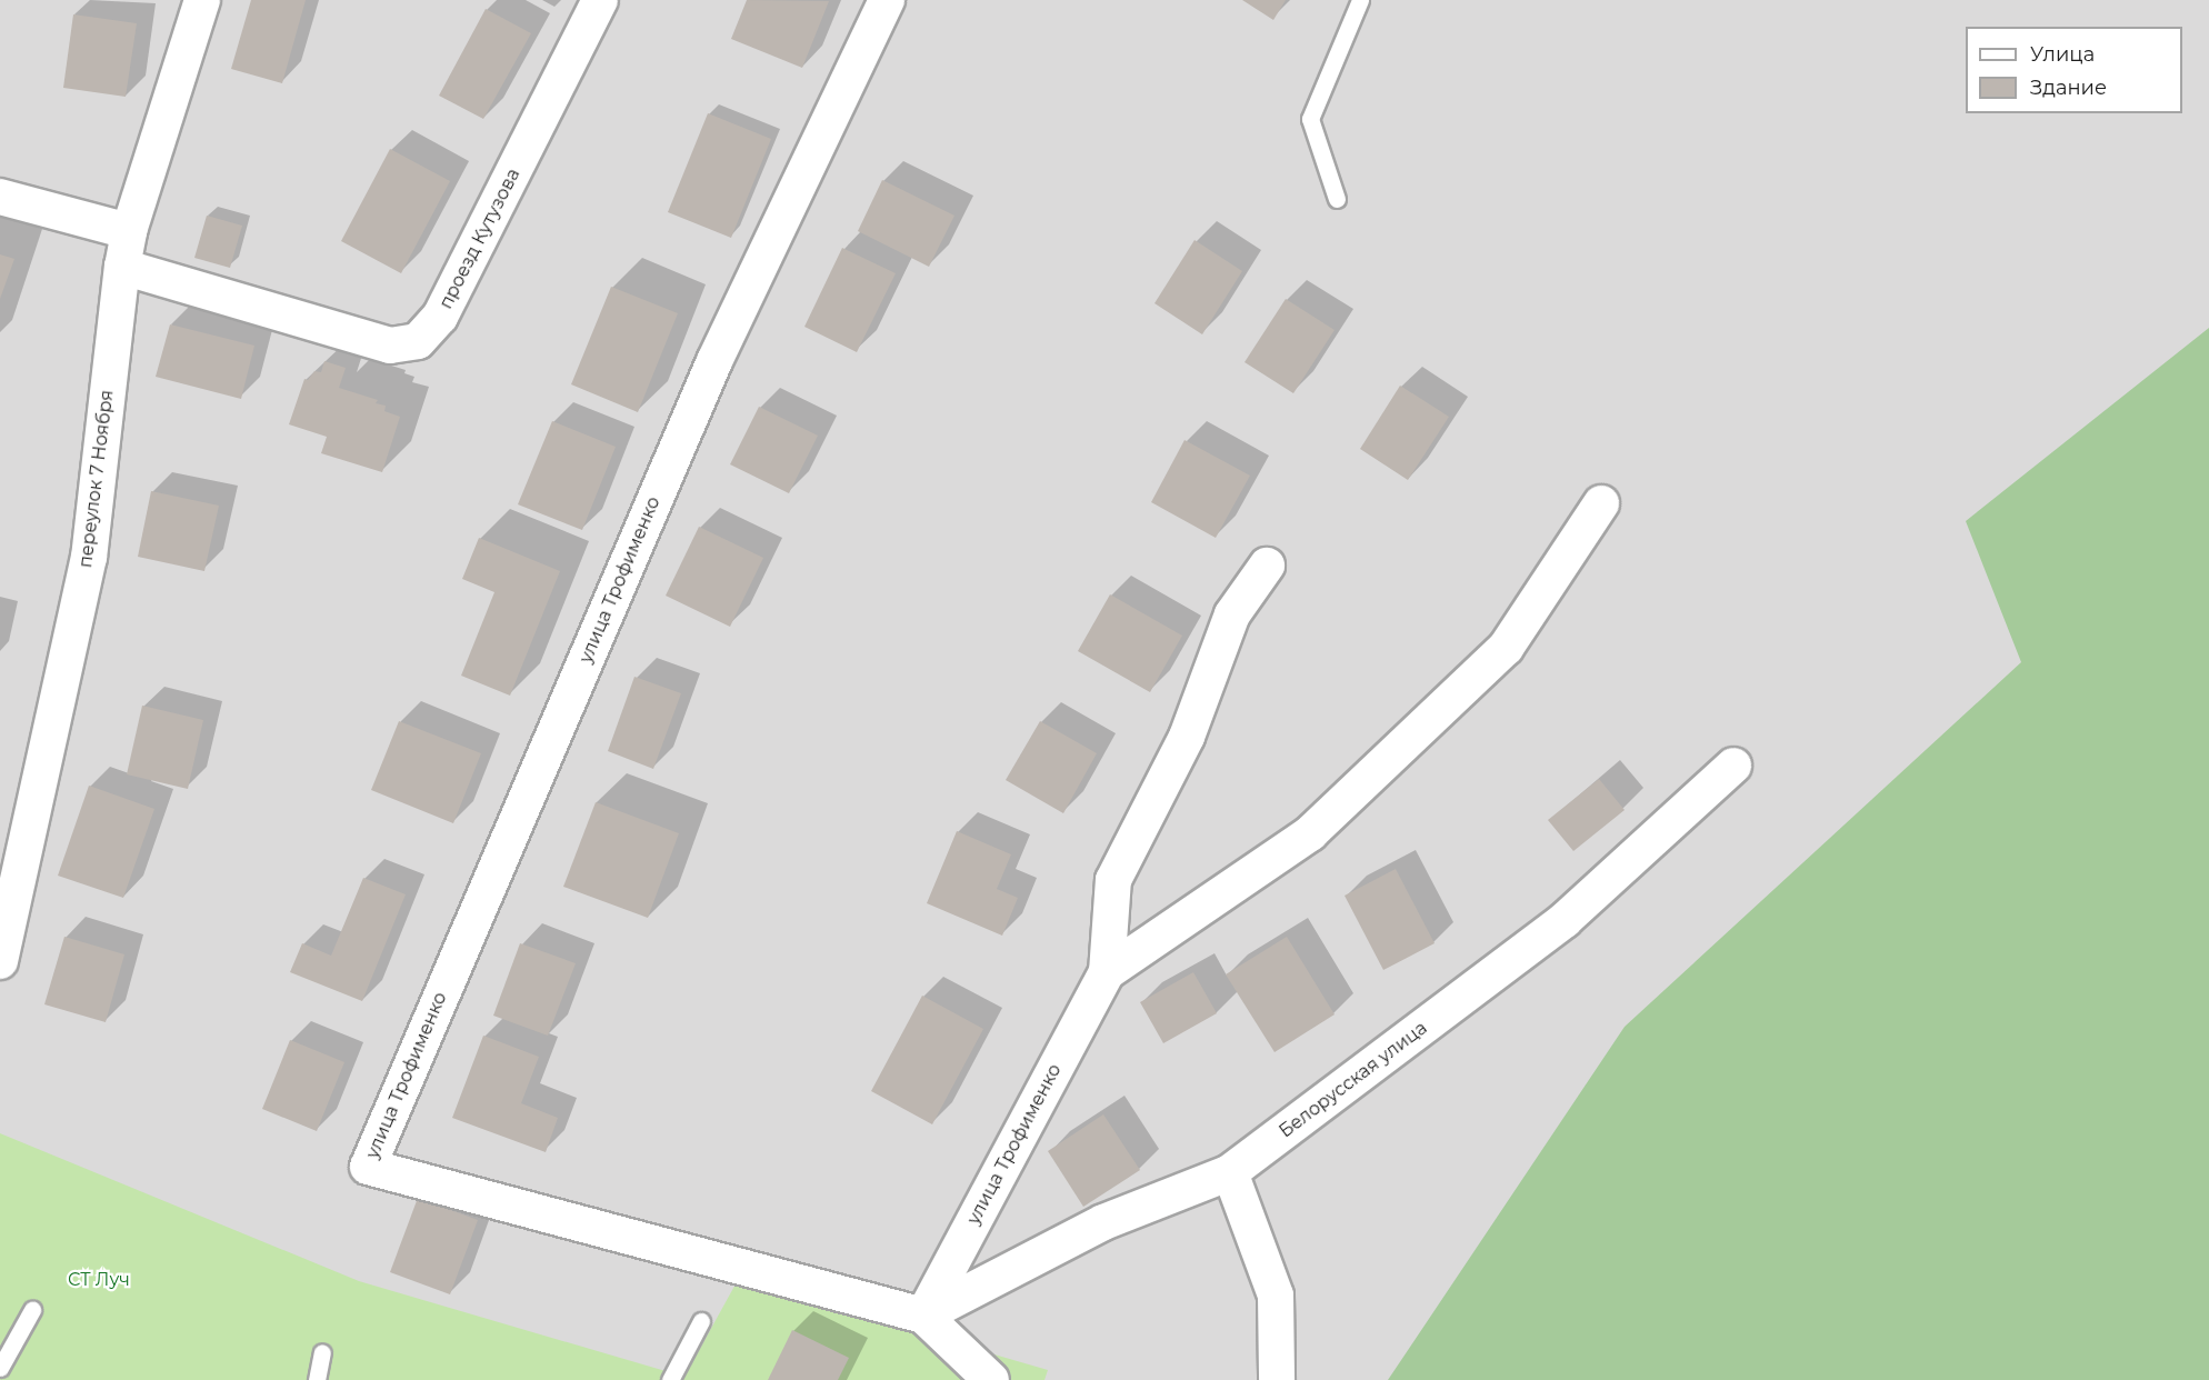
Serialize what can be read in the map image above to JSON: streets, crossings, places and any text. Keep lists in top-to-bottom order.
{
  "streets": {
    "street": [
      "проезд Кутузова",
      "переулок 7 Ноября",
      "улица Трофименко",
      "Белорусская улица"
    ]
  },
  "crossings": [
    ["проезд Кутузова", "переулок 7 Ноября"],
    ["улица Трофименко", "Белорусская улица"]
  ],
  "parks": ["СТ Луч"],
  "legend": ["Улица", "Здание"]
}
